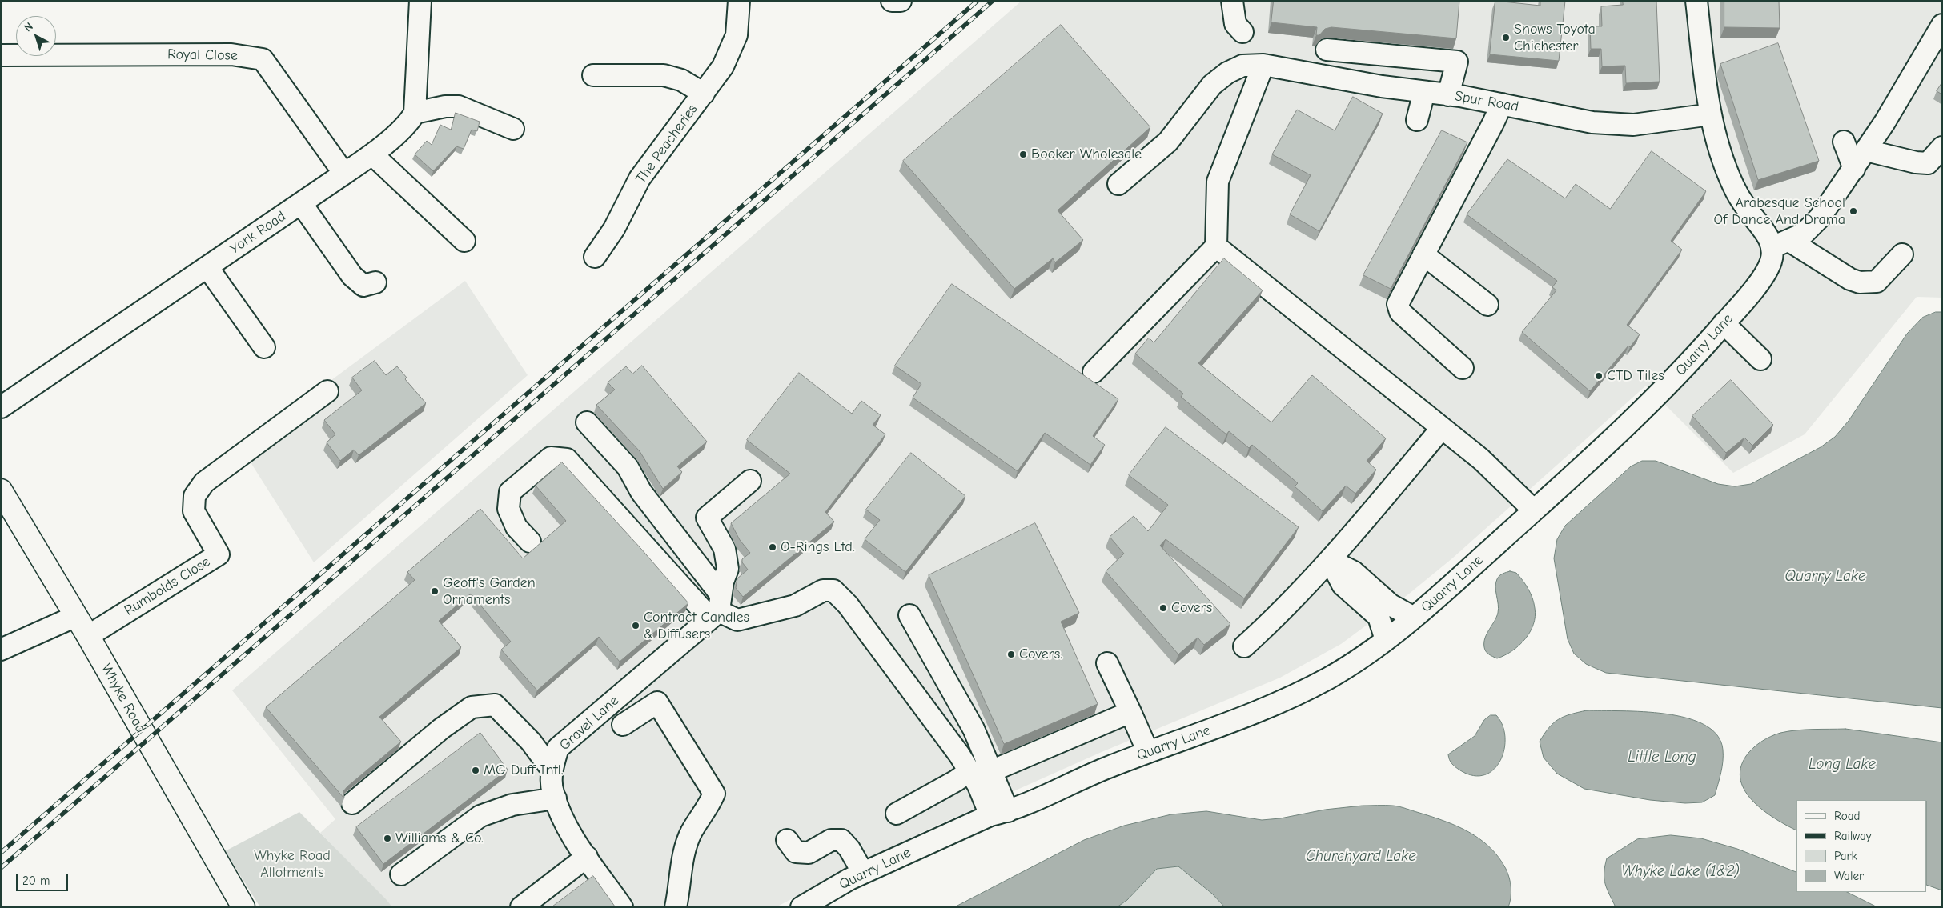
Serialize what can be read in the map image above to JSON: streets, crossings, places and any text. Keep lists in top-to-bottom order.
{
  "streets": {
    "main road": ["Whyke Road"],
    "street": [
      "Royal Close",
      "Spur Road",
      "The Peacheries",
      "York Road",
      "Quarry Lane",
      "Rumbolds Close",
      "Gravel Lane"
    ]
  },
  "crossings": [
    ["Royal Close", "York Road"],
    ["Rumbolds Close", "Whyke Road"]
  ],
  "water": [
    "Quarry Lake",
    "Little Long",
    "Long Lake",
    "Churchyard Lake",
    "Whyke Lake (1&2)"
  ],
  "parks": ["Whyke Road Allotments"],
  "places": [
    "Snows Toyota Chichester",
    "Booker Wholesale",
    "Arabesque School Of Dance And Drama",
    "CTD Tiles",
    "O-Rings Ltd.",
    "Geoff's Garden Ornaments",
    "Covers",
    "Contract Candles & Diffusers",
    "Covers.",
    "MG Duff Intl.",
    "Williams & Co."
  ],
  "legend": [
    "Road",
    "Railway",
    "Park",
    "Water"
  ],
  "scale_bar": "20 m",
  "north": "top left"
}
